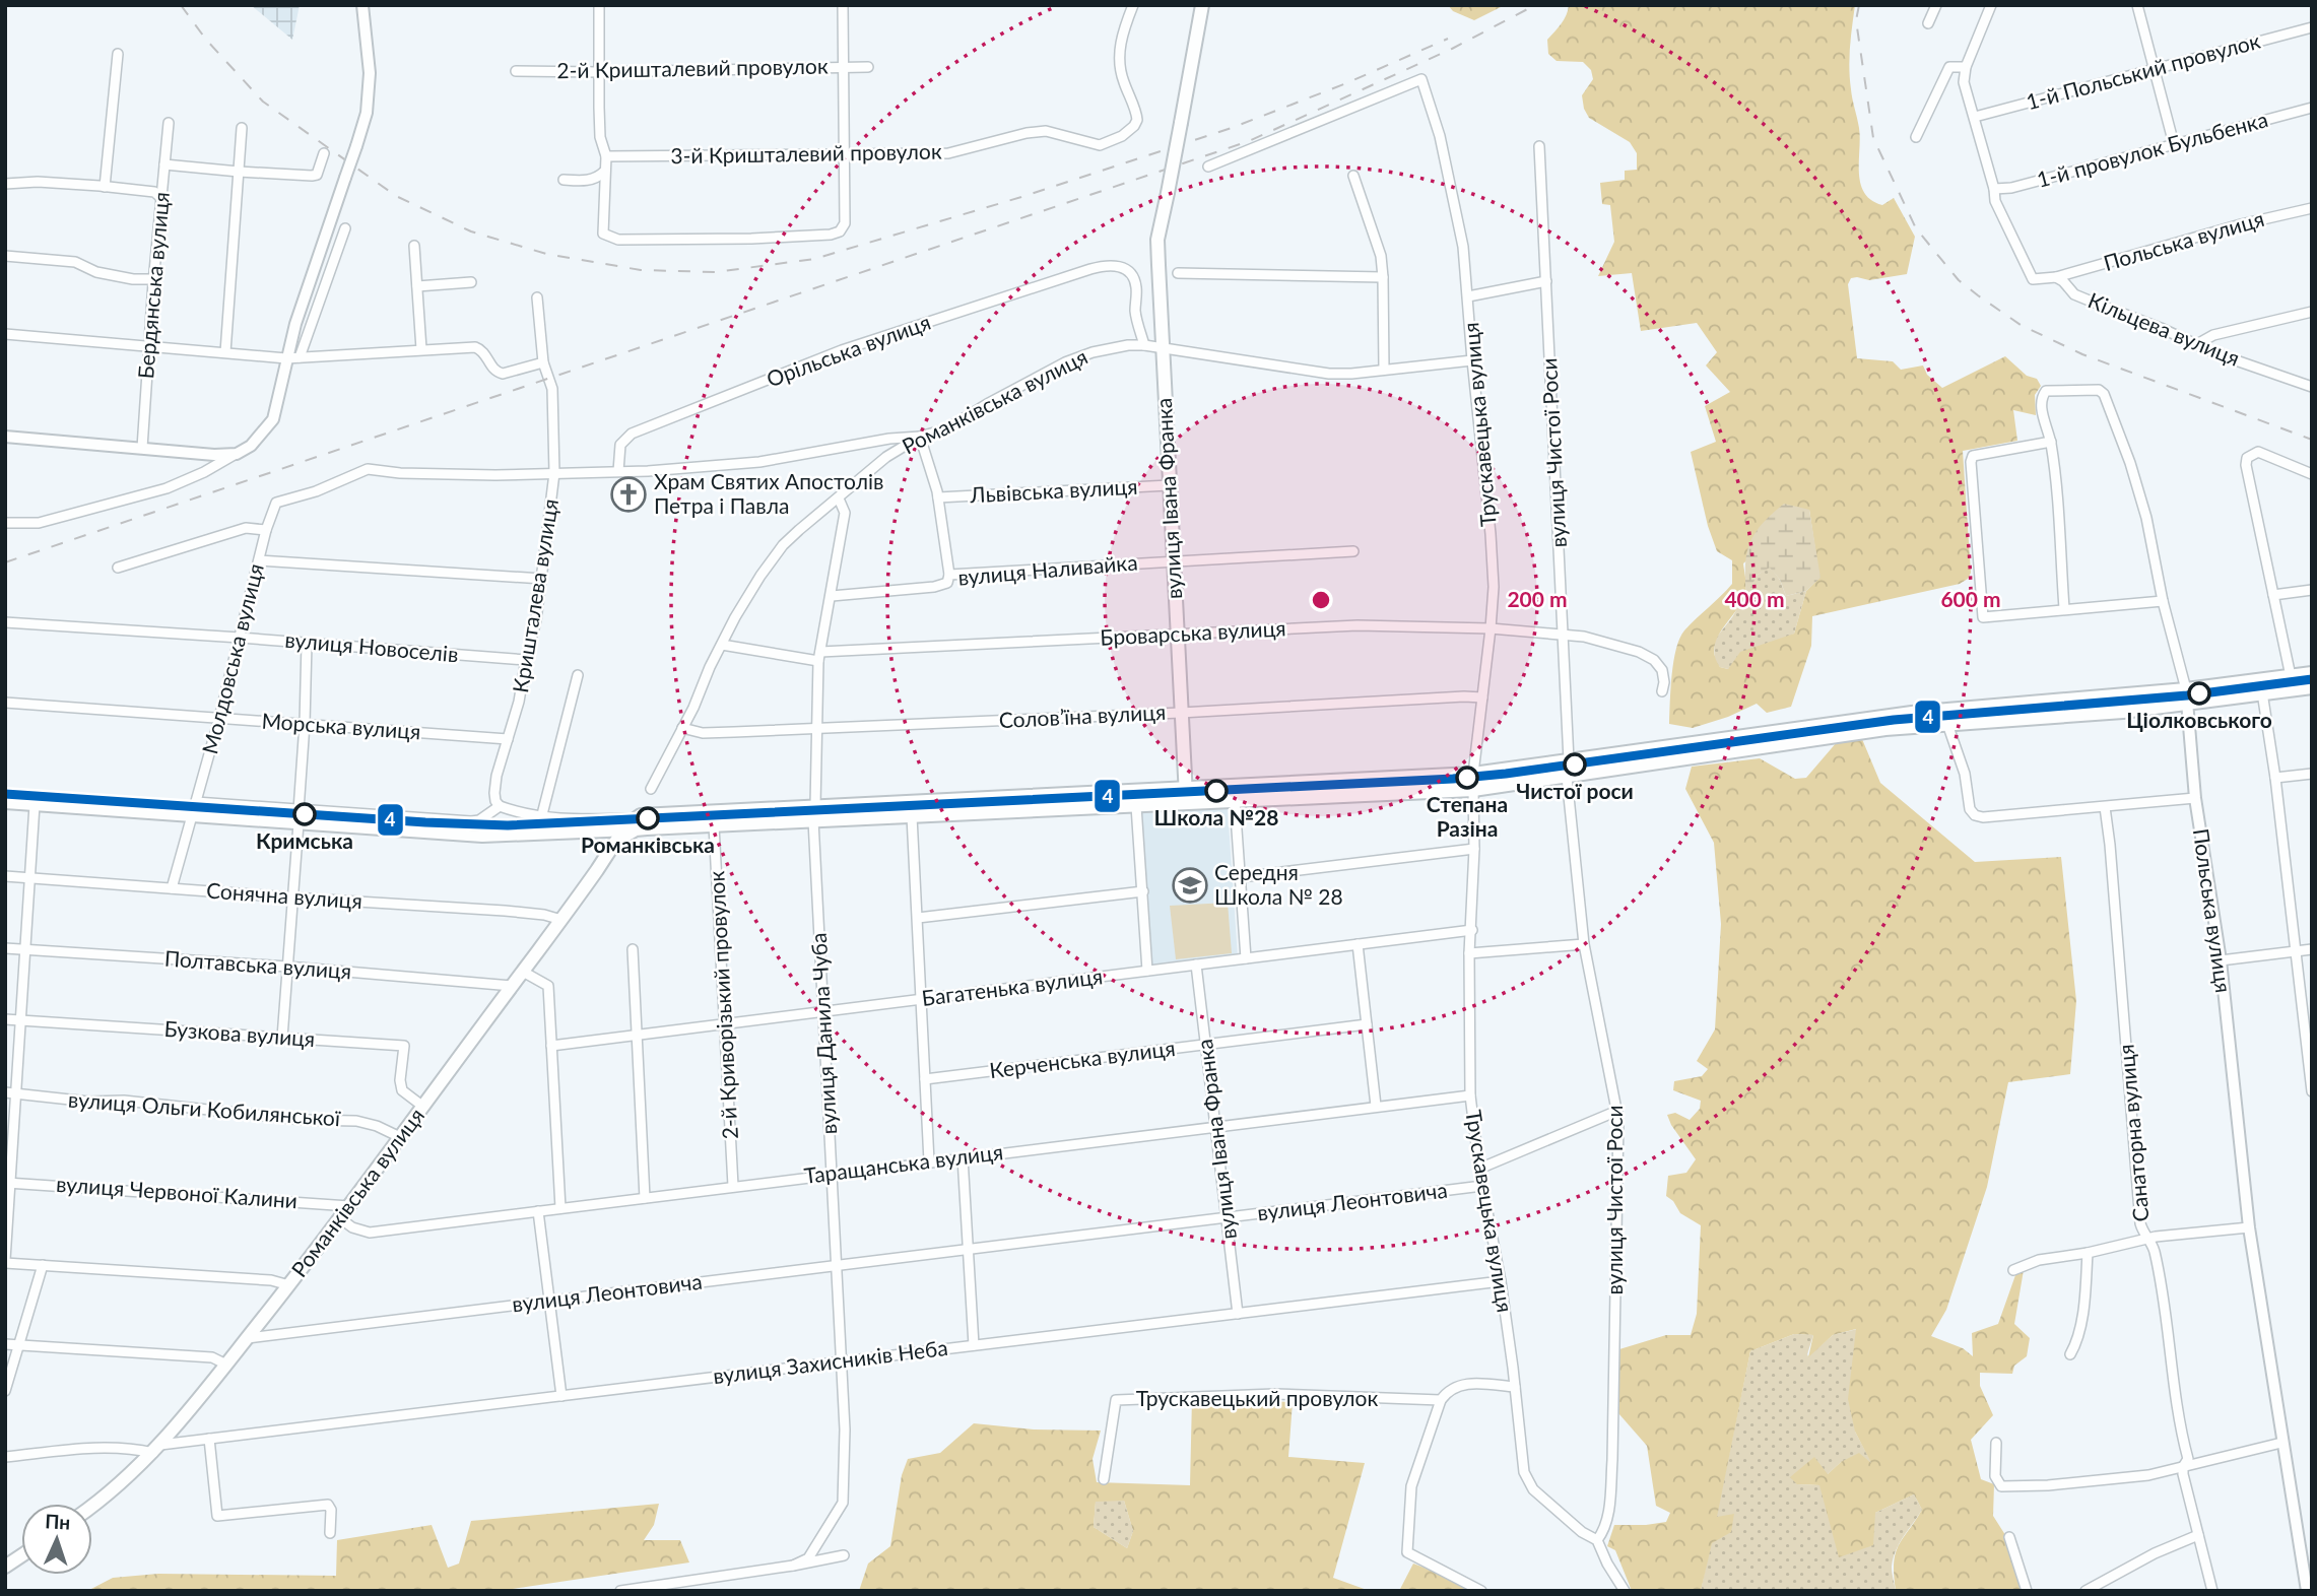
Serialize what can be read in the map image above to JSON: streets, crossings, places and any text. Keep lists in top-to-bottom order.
{
  "streets": {
    "main road": ["Романківська вулиця", "вулиця Івана Франка"],
    "street": [
      "2-й Кришталевий провулок",
      "1-й Польський провулок",
      "1-й провулок Бульбенка",
      "3-й Кришталевий провулок",
      "Польська вулиця",
      "Бердянська вулиця",
      "Кільцева вулиця",
      "Орільська вулиця",
      "Трускавецька вулиця",
      "вулиця Чистої Роси",
      "Львівська вулиця",
      "вулиця Наливайка",
      "Кришталева вулиця",
      "Броварська вулиця",
      "вулиця Новоселів",
      "Молдовська вулиця",
      "Соловʼїна вулиця",
      "Морська вулиця",
      "Сонячна вулиця",
      "Полтавська вулиця",
      "Багатенька вулиця",
      "2-й Криворізький провулок",
      "вулиця Данила Чуба",
      "Бузкова вулиця",
      "Керченська вулиця",
      "вулиця Ольги Кобилянської",
      "Санаторна вулиця",
      "Таращанська вулиця",
      "вулиця Червоної Калини",
      "вулиця Леонтовича",
      "вулиця Захисників Неба",
      "Трускавецький провулок"
    ]
  },
  "crossings": [
    ["1-й Польський провулок", "Кільцева вулиця"],
    ["1-й провулок Бульбенка", "Кільцева вулиця"],
    ["Польська вулиця", "Кільцева вулиця"],
    ["Орільська вулиця", "Романківська вулиця"],
    ["Романківська вулиця", "Трускавецька вулиця"],
    ["Романківська вулиця", "вулиця Івана Франка"],
    ["Романківська вулиця", "Броварська вулиця"],
    ["Романківська вулиця", "Соловʼїна вулиця"],
    ["Романківська вулиця", "Сонячна вулиця"],
    ["Романківська вулиця", "Полтавська вулиця"],
    ["Романківська вулиця", "Бузкова вулиця"],
    ["Романківська вулиця", "вулиця Ольги Кобилянської"],
    ["Романківська вулиця", "Таращанська вулиця"],
    ["Романківська вулиця", "вулиця Червоної Калини"],
    ["Романківська вулиця", "вулиця Леонтовича"],
    ["Романківська вулиця", "вулиця Захисників Неба"],
    ["Трускавецька вулиця", "вулиця Чистої Роси"],
    ["Трускавецька вулиця", "Броварська вулиця"],
    ["Трускавецька вулиця", "Соловʼїна вулиця"],
    ["Трускавецька вулиця", "Багатенька вулиця"],
    ["Трускавецька вулиця", "Таращанська вулиця"],
    ["Трускавецька вулиця", "вулиця Леонтовича"],
    ["Трускавецька вулиця", "вулиця Захисників Неба"],
    ["вулиця Чистої Роси", "Броварська вулиця"],
    ["Львівська вулиця", "вулиця Івана Франка"],
    ["вулиця Івана Франка", "вулиця Наливайка"],
    ["вулиця Івана Франка", "Броварська вулиця"],
    ["вулиця Івана Франка", "Соловʼїна вулиця"],
    ["вулиця Івана Франка", "Багатенька вулиця"],
    ["вулиця Івана Франка", "Керченська вулиця"],
    ["вулиця Івана Франка", "Таращанська вулиця"],
    ["вулиця Івана Франка", "вулиця Леонтовича"],
    ["вулиця Івана Франка", "вулиця Захисників Неба"],
    ["Кришталева вулиця", "вулиця Новоселів"],
    ["Кришталева вулиця", "Молдовська вулиця"],
    ["Кришталева вулиця", "Морська вулиця"],
    ["вулиця Новоселів", "Молдовська вулиця"],
    ["Молдовська вулиця", "Морська вулиця"],
    ["Молдовська вулиця", "Сонячна вулиця"],
    ["Багатенька вулиця", "2-й Криворізький провулок"],
    ["Багатенька вулиця", "вулиця Данила Чуба"],
    ["2-й Криворізький провулок", "Таращанська вулиця"],
    ["вулиця Данила Чуба", "Таращанська вулиця"],
    ["вулиця Данила Чуба", "вулиця Леонтовича"],
    ["вулиця Данила Чуба", "вулиця Захисників Неба"]
  ],
  "places": {
    "church": ["Храм Святих Апостолів Петра і Павла"],
    "other": [
      "Ціолковського",
      "Чистої роси",
      "Степана Разіна",
      "Школа №28",
      "Кримська",
      "Романківська"
    ],
    "school or university": ["Середня Школа № 28"]
  },
  "lines": ["transit line 4"],
  "north": "top",
  "rings": ["200 m", "400 m", "600 m"]
}
